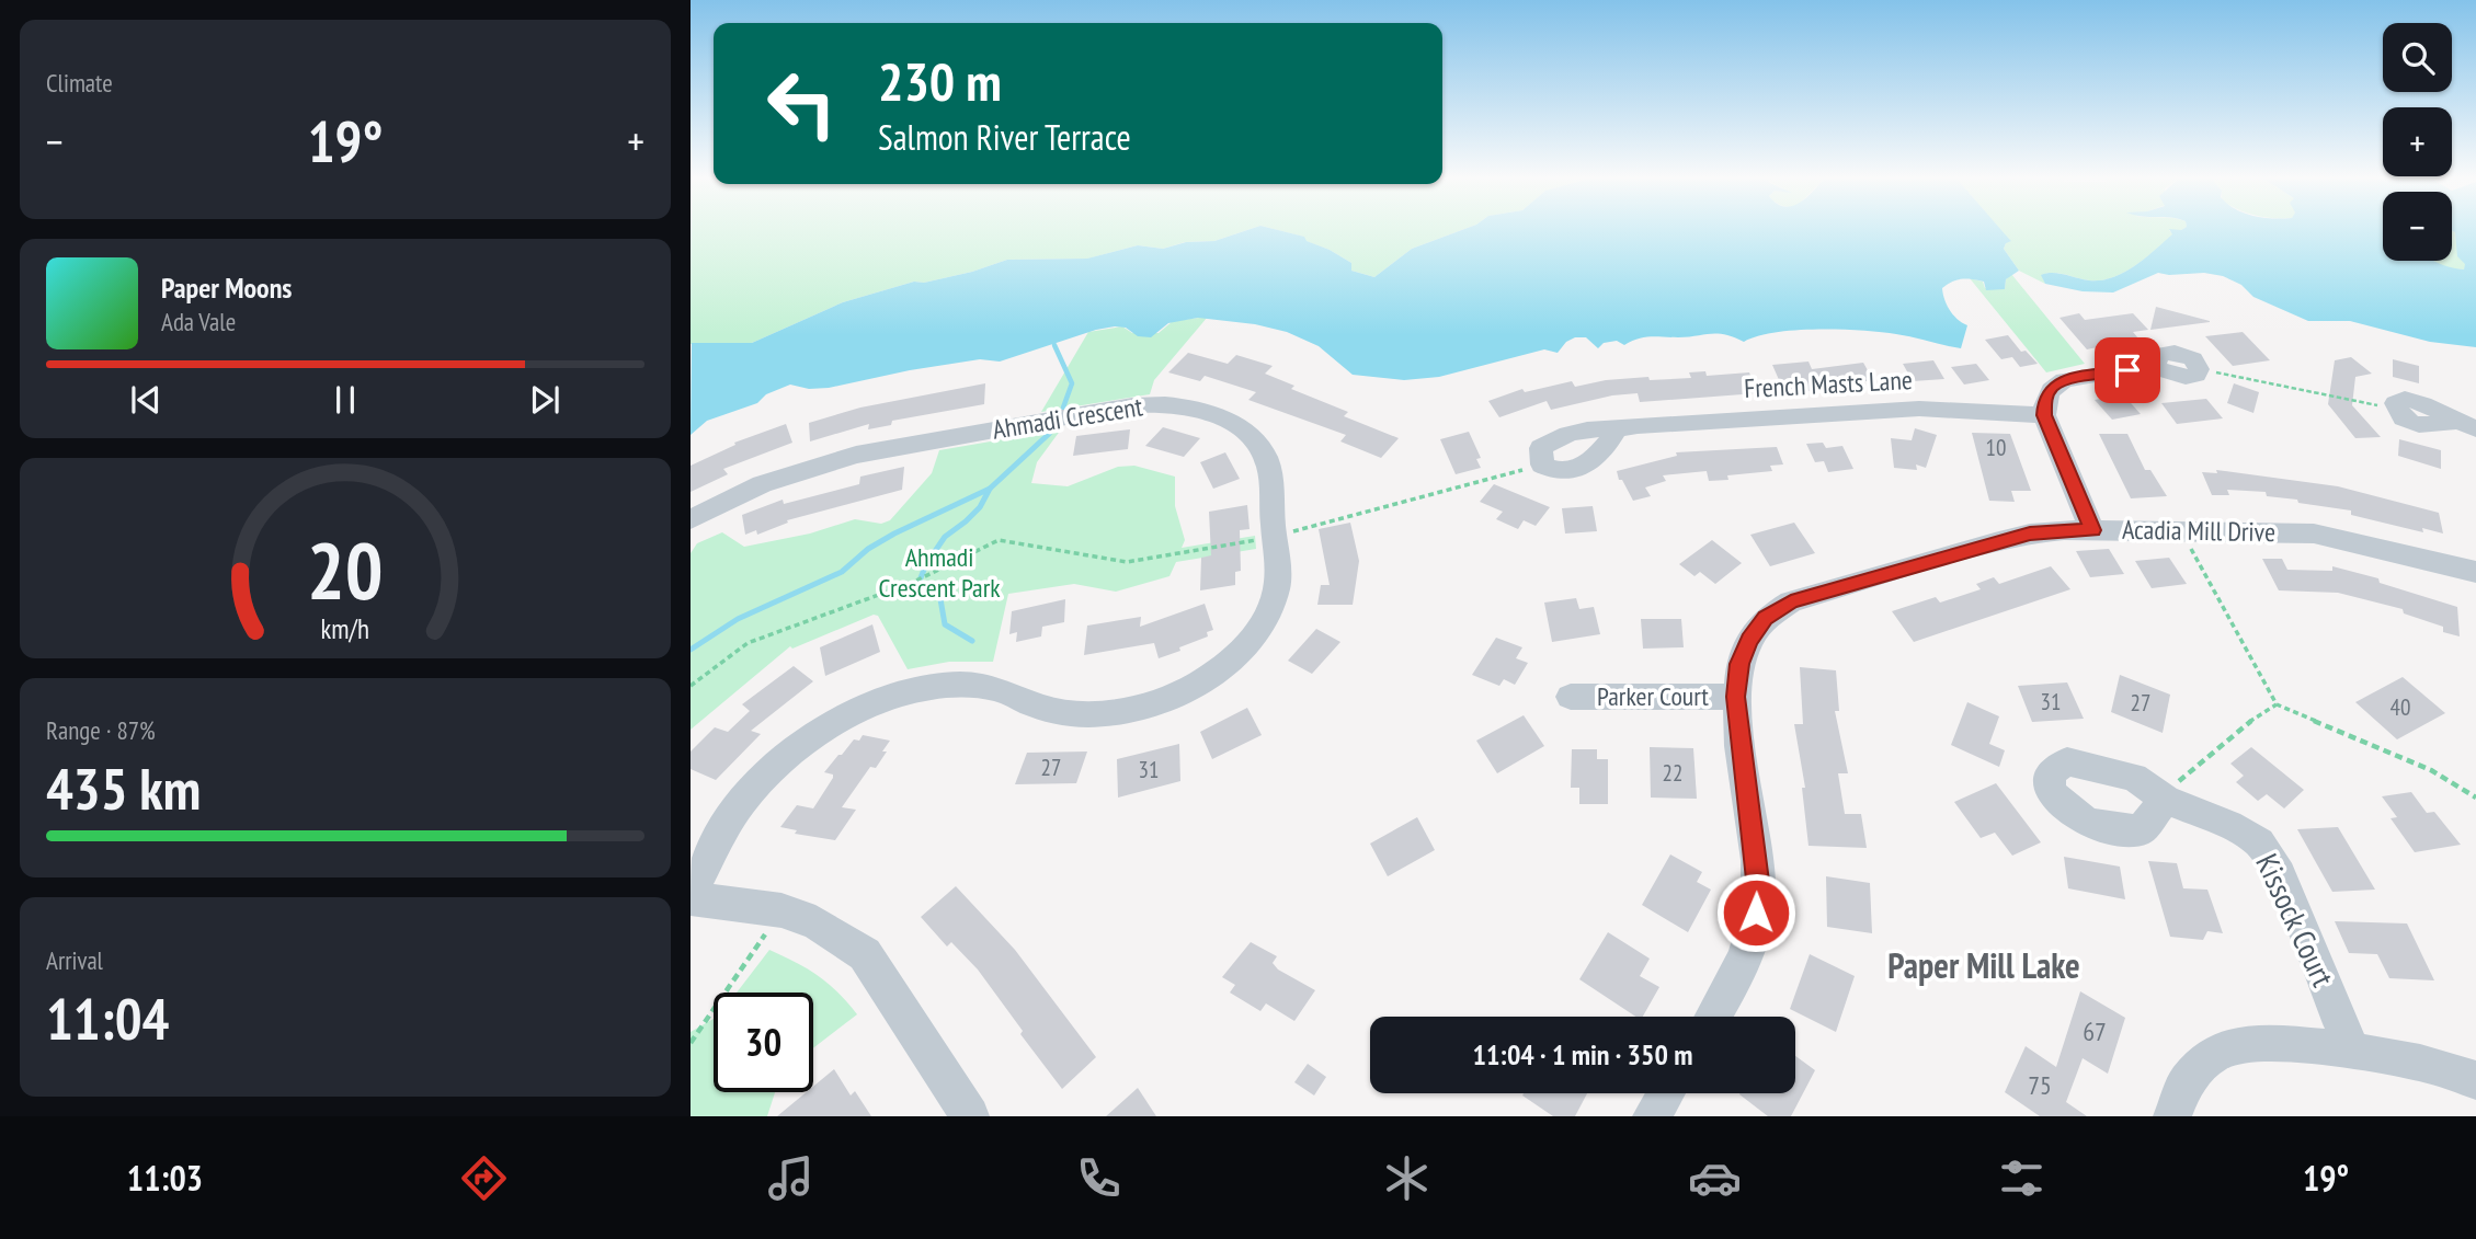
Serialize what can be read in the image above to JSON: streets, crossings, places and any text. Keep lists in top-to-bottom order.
{
  "streets": {
    "street": [
      "French Masts Lane",
      "Ahmadi Crescent",
      "Acadia Mill Drive",
      "Parker Court",
      "Kissock Court"
    ]
  },
  "crossings": [
    ["Acadia Mill Drive", "Parker Court"]
  ],
  "districts": ["Paper Mill Lake"],
  "parks": ["Ahmadi Crescent Park"],
  "house_numbers": [
    "10",
    "31",
    "27",
    "40",
    "27",
    "31",
    "22",
    "67",
    "75"
  ],
  "page": {
    "tile": [
      "Climate",
      ["Range · 87%", "435 km"],
      ["Arrival", "11:04"]
    ],
    "map_buttons": ["+", "−"],
    "turn": ["230 m", "Salmon River Terrace"],
    "heat": ["−", "19°", "+"],
    "song": ["Paper Moons", "Ada Vale"],
    "limit": "30",
    "trip": "11:04 · 1 min · 350 m",
    "tabs": ["11:03", "19°"],
    "gauge": ["20", "km/h"]
  }
}
